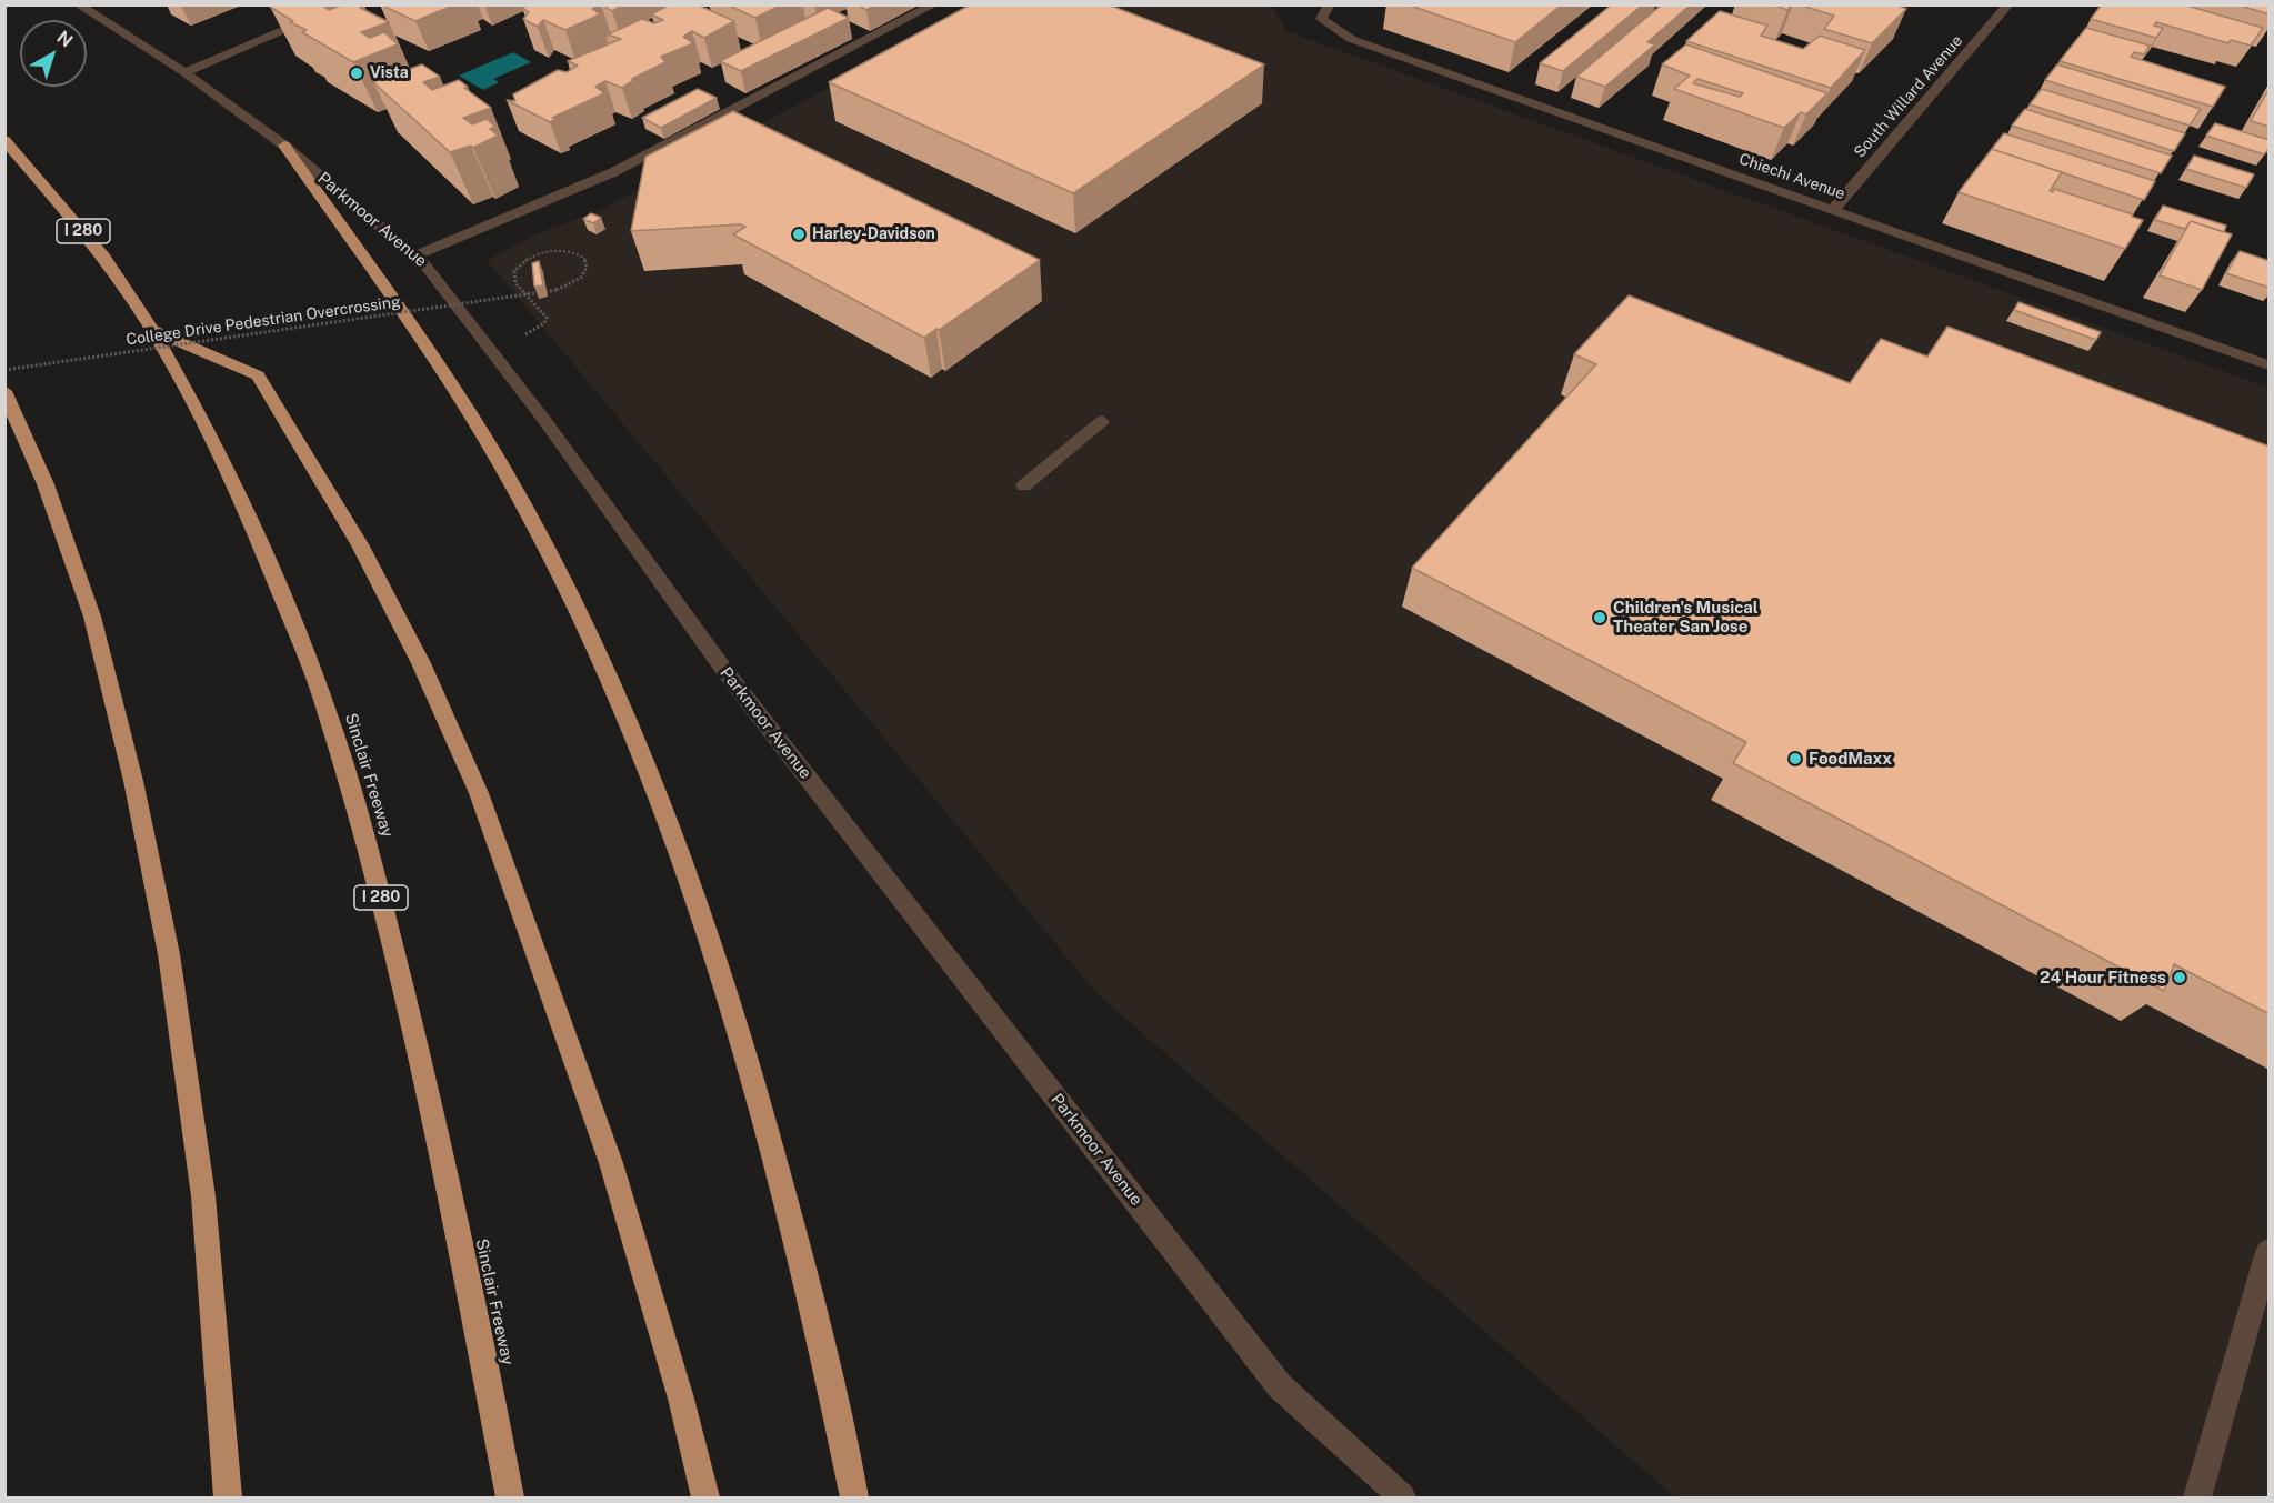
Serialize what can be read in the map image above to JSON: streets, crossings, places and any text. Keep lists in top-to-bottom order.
{
  "streets": {
    "highway": ["I 280", "Sinclair Freeway"],
    "street": ["South Willard Avenue", "Chiechi Avenue", "Parkmoor Avenue"],
    "path": ["College Drive Pedestrian Overcrossing"]
  },
  "crossings": [
    ["South Willard Avenue", "Chiechi Avenue"]
  ],
  "places": [
    "Vista",
    "Harley-Davidson",
    "Children's Musical Theater San Jose",
    "FoodMaxx",
    "24 Hour Fitness"
  ],
  "north": "top right"
}
